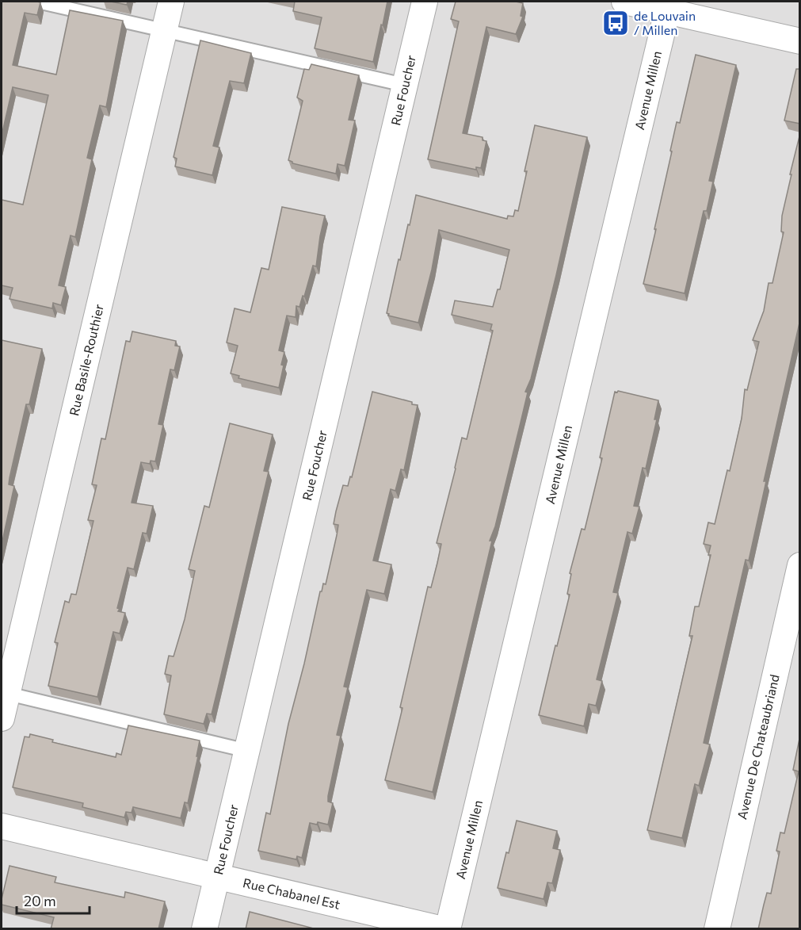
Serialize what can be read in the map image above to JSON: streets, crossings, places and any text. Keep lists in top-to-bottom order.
{
  "streets": {
    "street": [
      "Rue Foucher",
      "Avenue Millen",
      "Rue Basile-Routhier",
      "Avenue De Chateaubriand",
      "Rue Chabanel Est"
    ]
  },
  "crossings": [
    ["Rue Foucher", "Rue Chabanel Est"]
  ],
  "places": {
    "bus stop": ["de Louvain / Millen"]
  },
  "scale_bar": "20 m"
}
